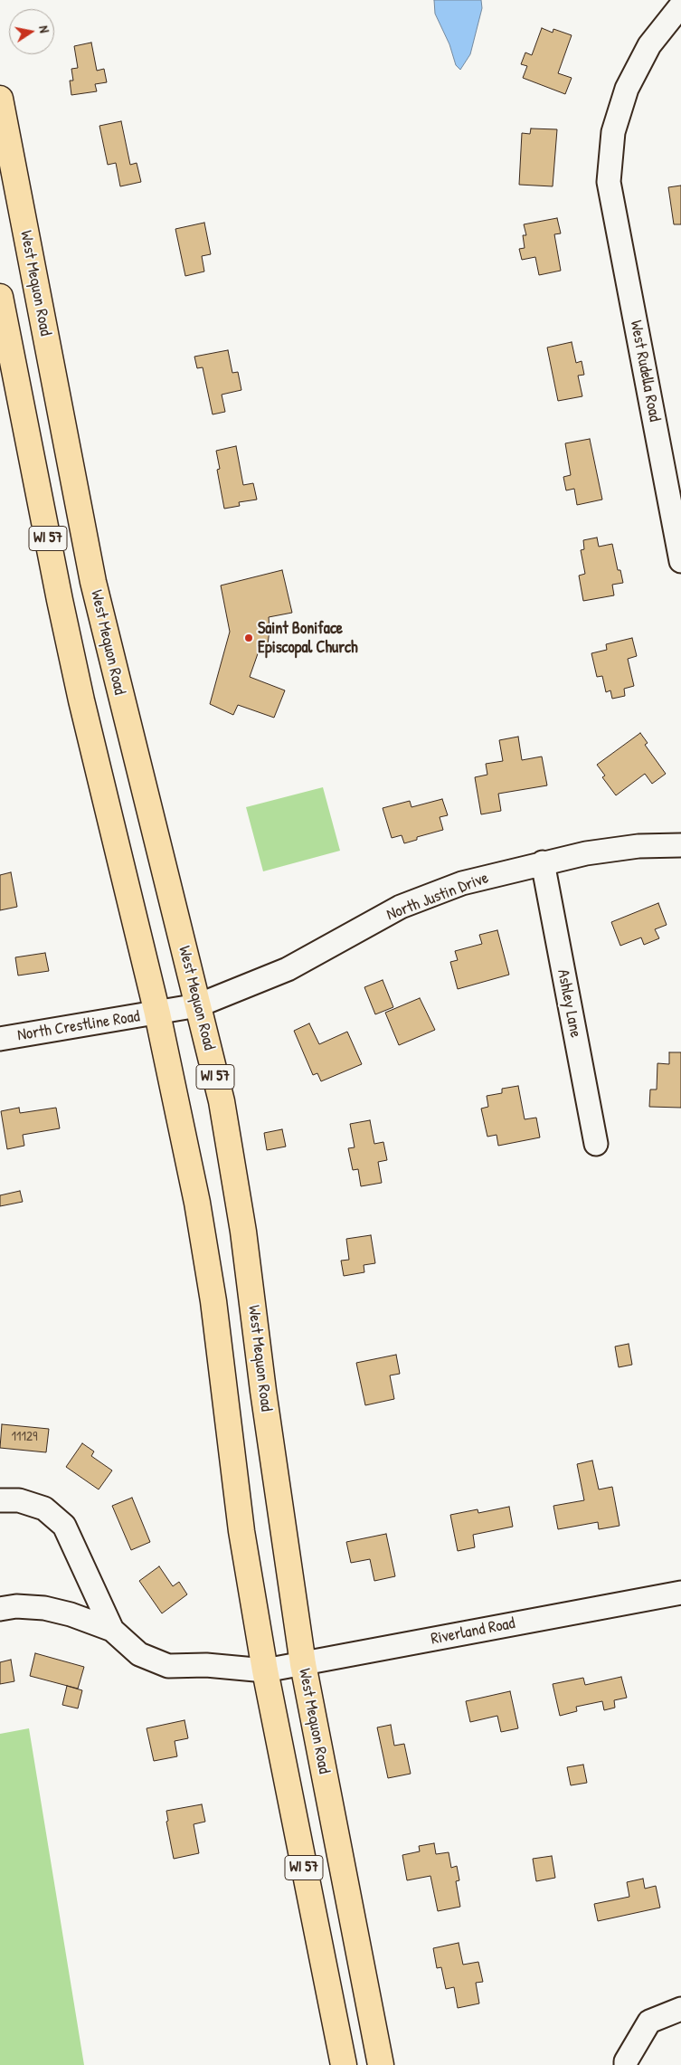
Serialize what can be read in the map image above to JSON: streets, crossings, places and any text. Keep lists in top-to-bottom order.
{
  "streets": {
    "main road": ["West Mequon Road", "WI 57"],
    "street": [
      "West Rudella Road",
      "North Justin Drive",
      "Ashley Lane",
      "North Crestline Road",
      "Riverland Road"
    ]
  },
  "crossings": [
    ["West Mequon Road", "North Justin Drive"],
    ["West Mequon Road", "Riverland Road"],
    ["WI 57", "North Justin Drive"],
    ["WI 57", "North Crestline Road"],
    ["WI 57", "Riverland Road"],
    ["North Justin Drive", "Ashley Lane"],
    ["North Justin Drive", "North Crestline Road"]
  ],
  "places": ["Saint Boniface Episcopal Church"],
  "house_numbers": ["11129"],
  "north": "right"
}
